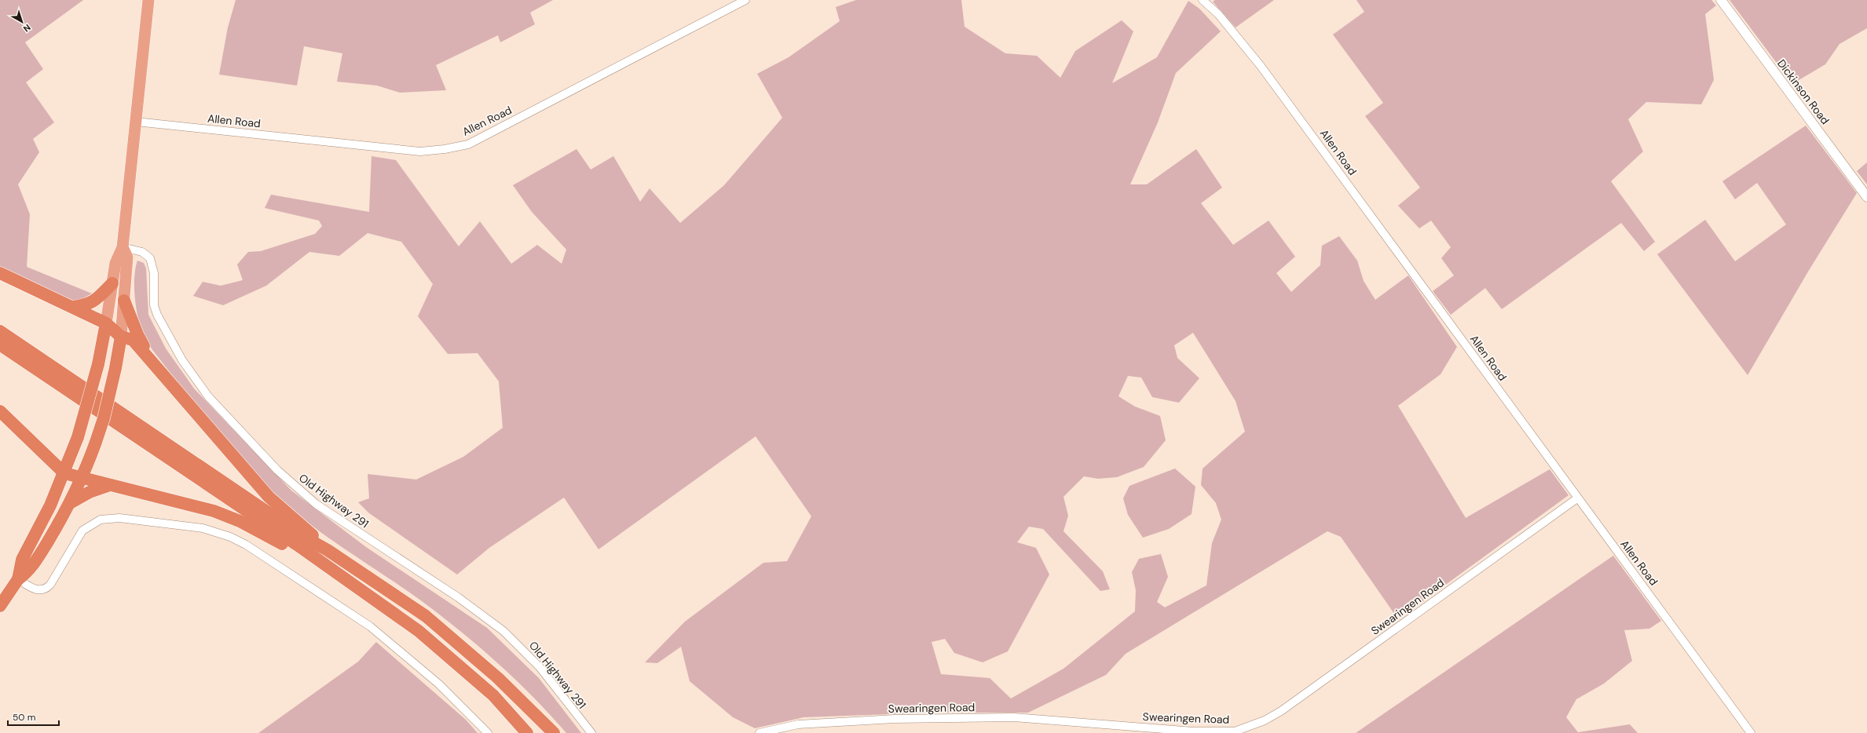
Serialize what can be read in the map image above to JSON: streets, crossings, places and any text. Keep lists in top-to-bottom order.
{
  "streets": {
    "street": [
      "Dickinson Road",
      "Allen Road",
      "Old Highway 291",
      "Swearingen Road"
    ]
  },
  "crossings": [
    ["Allen Road", "Swearingen Road"]
  ],
  "scale_bar": "50 m",
  "north": "bottom right"
}
